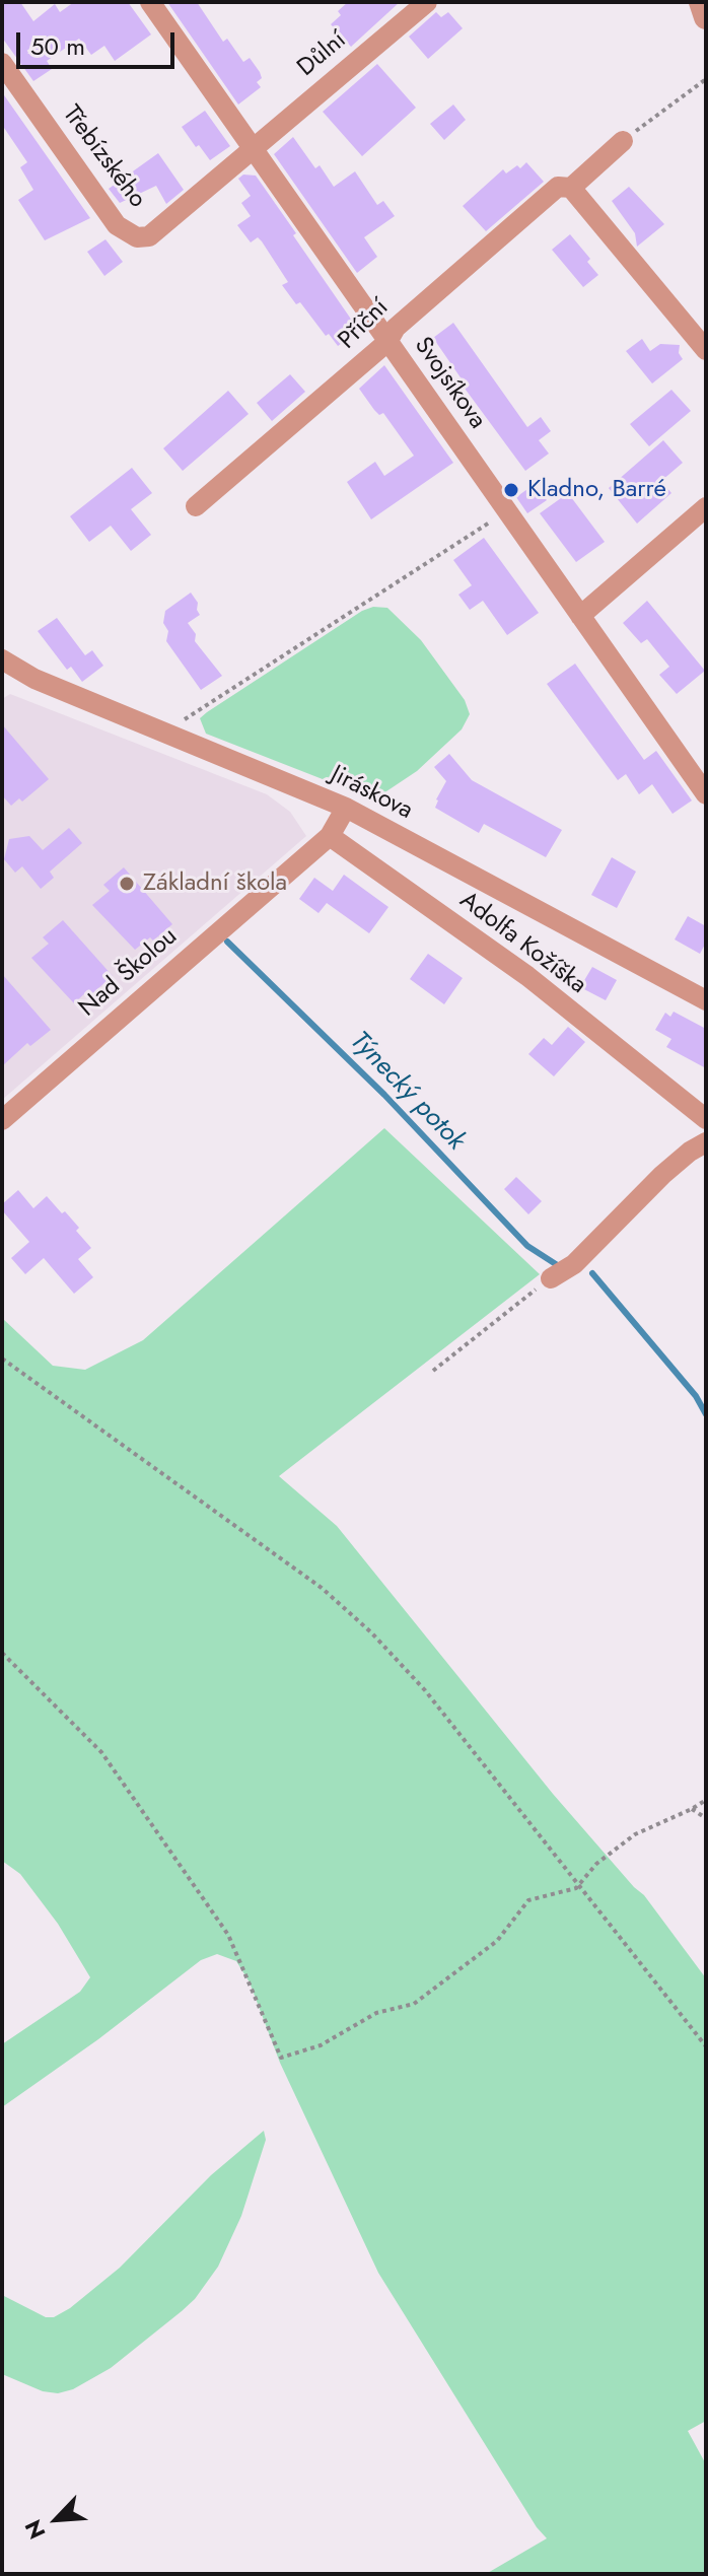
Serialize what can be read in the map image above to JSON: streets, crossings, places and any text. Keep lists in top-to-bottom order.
{
  "streets": {
    "street": [
      "Důlní",
      "Třebízského",
      "Příční",
      "Svojsíkova",
      "Jiráskova",
      "Adolfa Kožíška",
      "Nad Školou"
    ]
  },
  "crossings": [
    ["Důlní", "Třebízského"],
    ["Důlní", "Svojsíkova"],
    ["Třebízského", "Svojsíkova"],
    ["Příční", "Svojsíkova"],
    ["Adolfa Kožíška", "Nad Školou"]
  ],
  "water": ["Týnecký potok"],
  "places": ["Kladno, Barré", "Základní škola"],
  "scale_bar": "50 m",
  "north": "bottom left"
}
